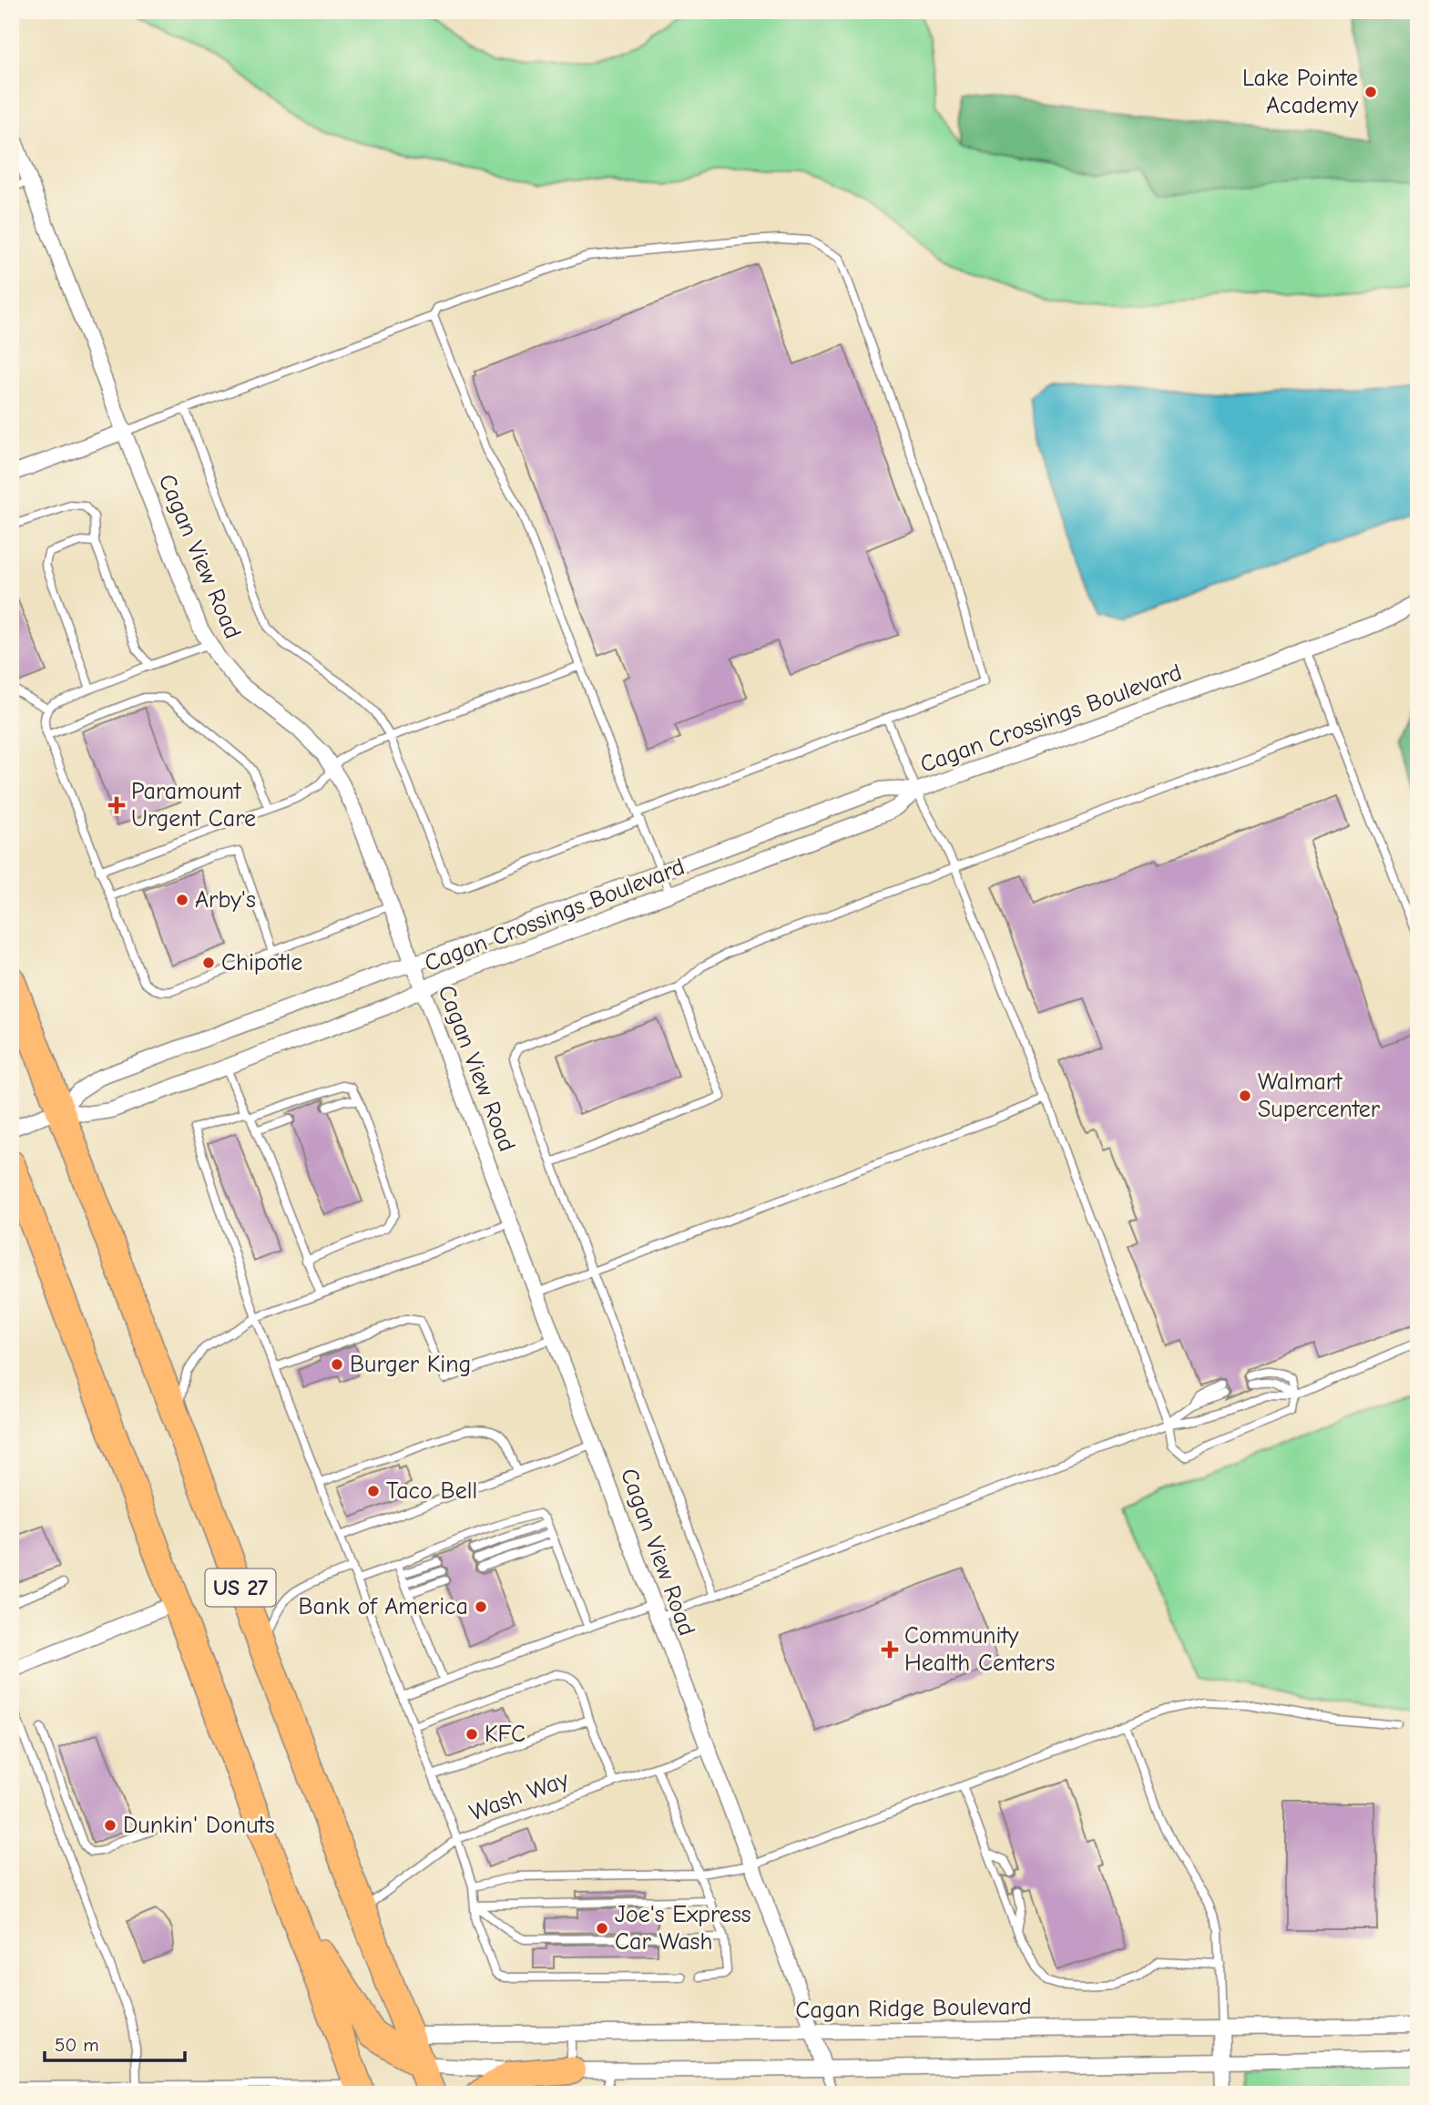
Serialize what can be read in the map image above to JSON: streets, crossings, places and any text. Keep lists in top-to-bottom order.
{
  "streets": {
    "highway": ["US 27"],
    "street": ["Cagan View Road", "Cagan Crossings Boulevard", "Cagan Ridge Boulevard"],
    "lane": ["Wash Way"]
  },
  "crossings": [
    ["Cagan View Road", "Cagan Crossings Boulevard"],
    ["Cagan View Road", "Wash Way"],
    ["Cagan View Road", "Cagan Ridge Boulevard"],
    ["Cagan Crossings Boulevard", "US 27"],
    ["US 27", "Wash Way"],
    ["US 27", "Cagan Ridge Boulevard"]
  ],
  "places": {
    "other": [
      "Lake Pointe Academy",
      "Arby's",
      "Chipotle",
      "Walmart Supercenter",
      "Burger King",
      "Taco Bell",
      "Bank of America",
      "KFC",
      "Dunkin' Donuts",
      "Joe's Express Car Wash"
    ],
    "health": ["Paramount Urgent Care", "Community Health Centers"]
  },
  "scale_bar": "50 m"
}
